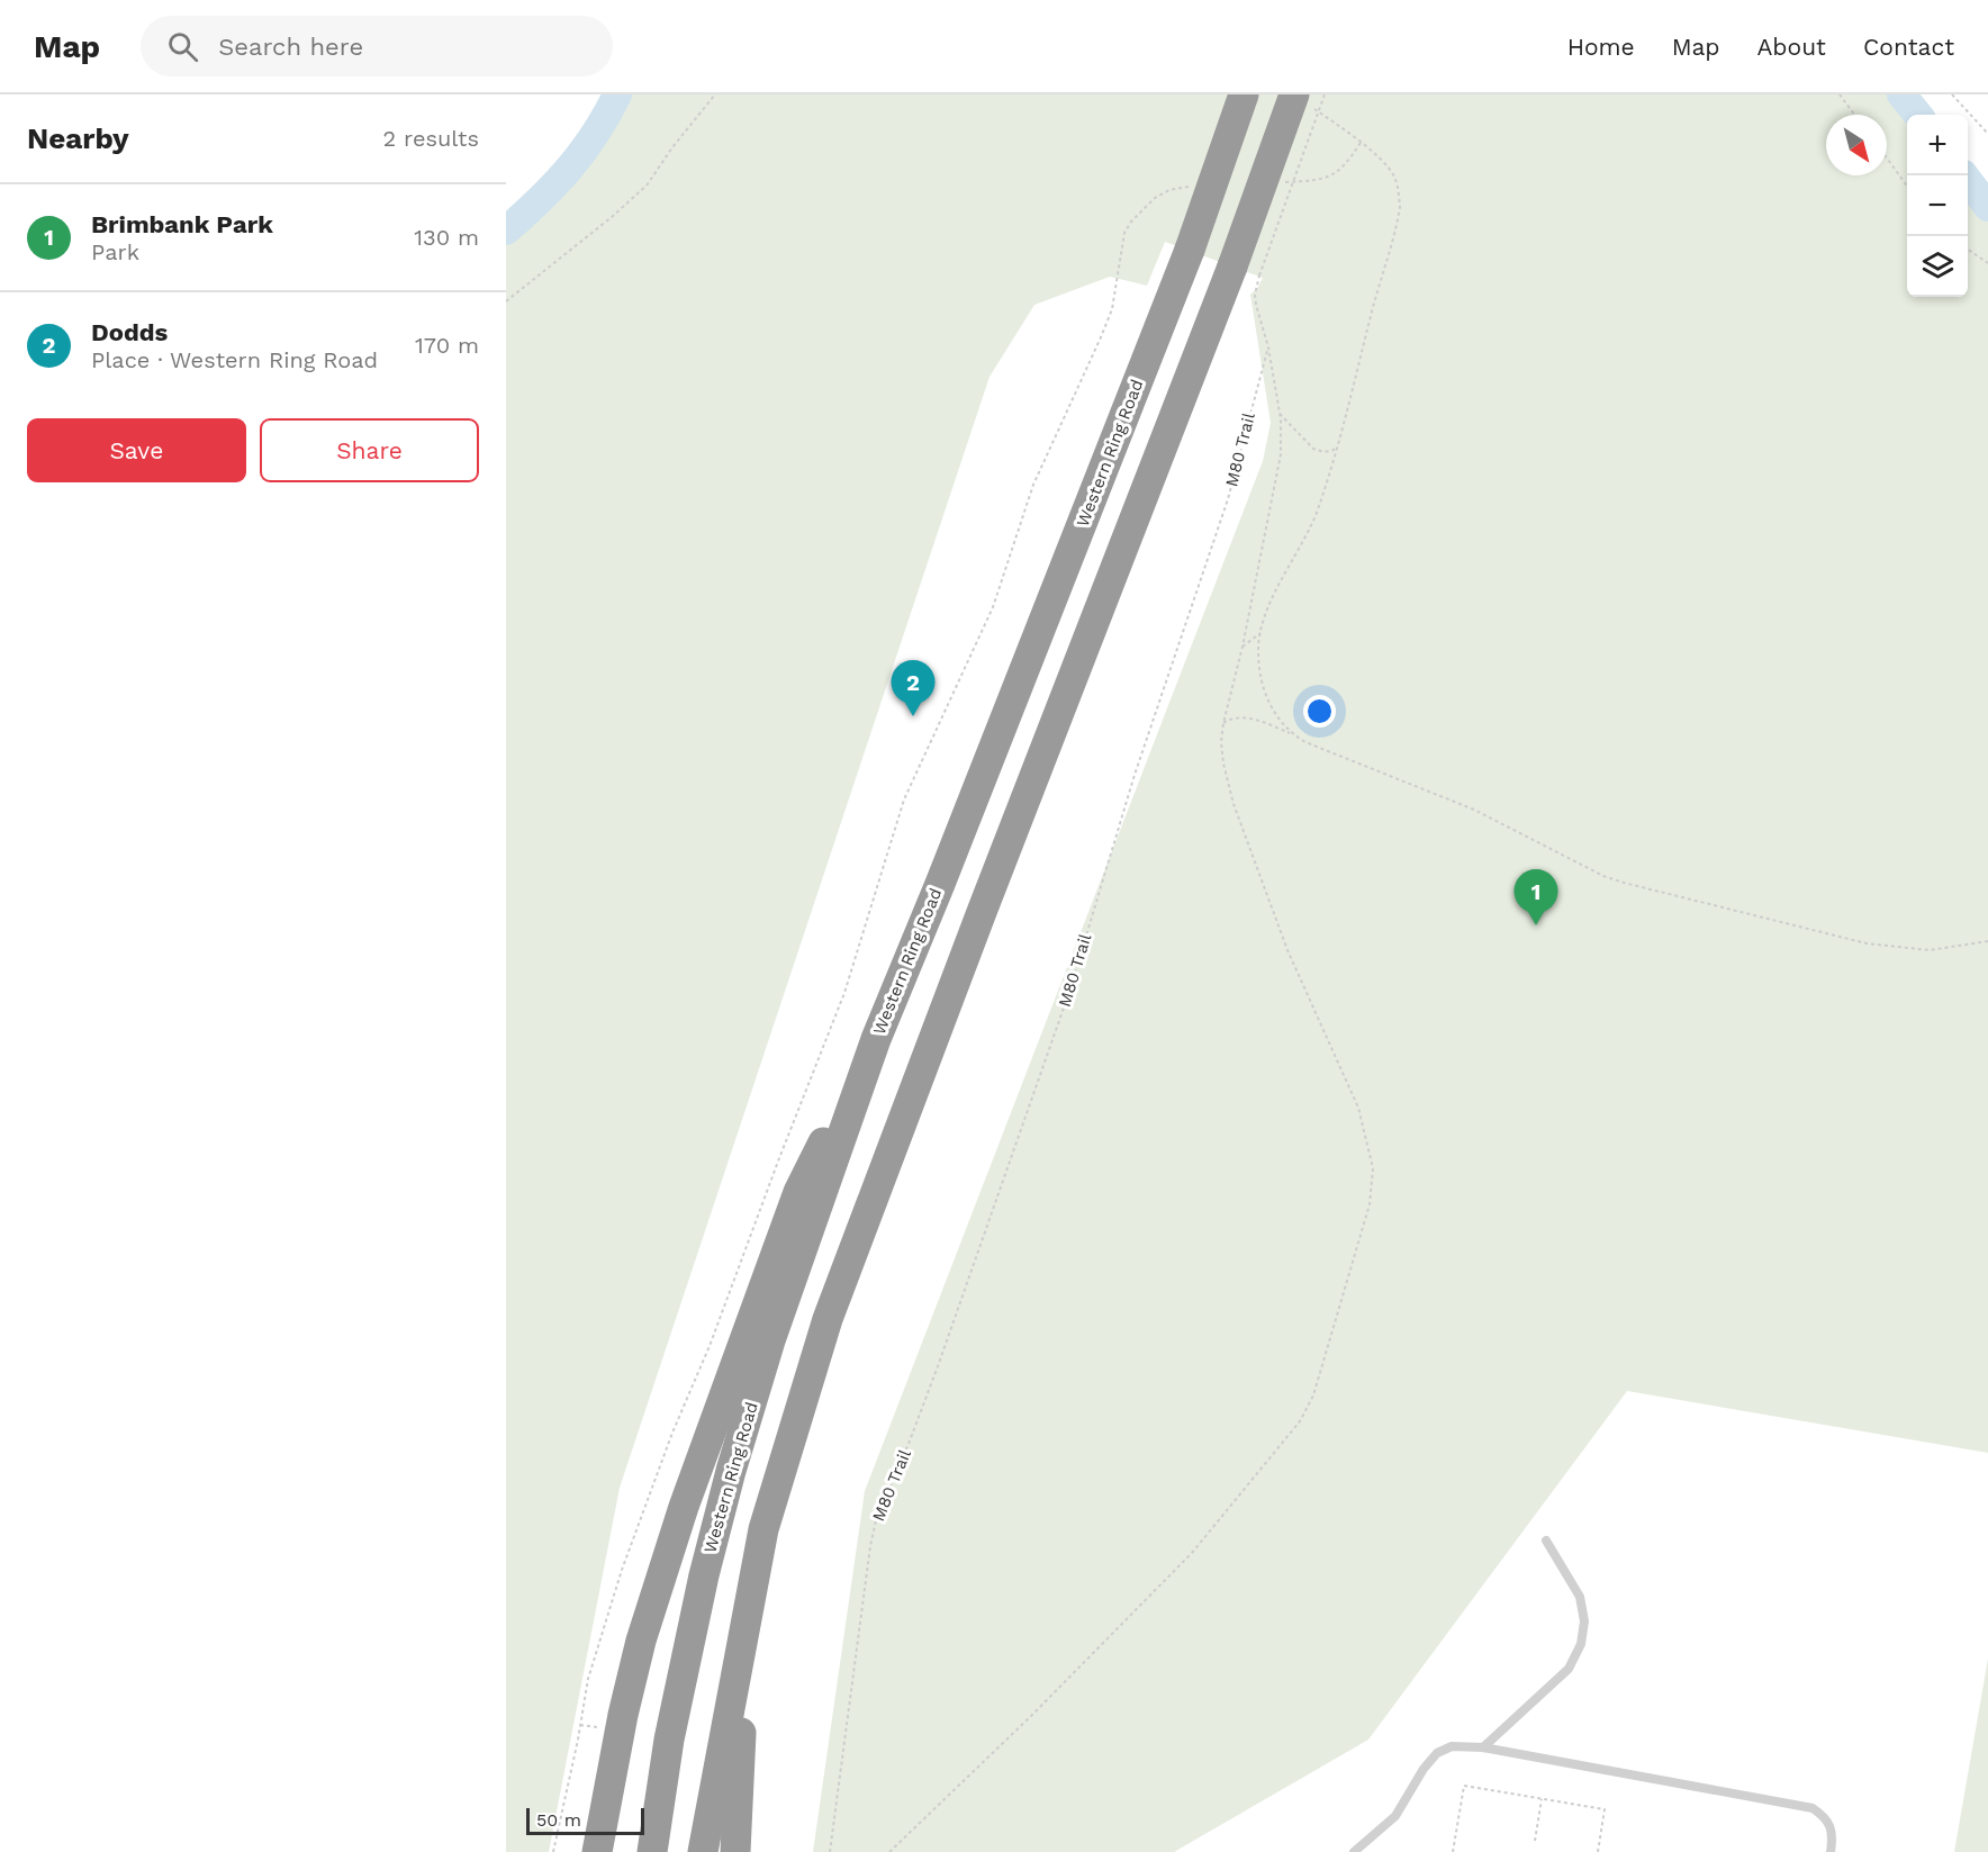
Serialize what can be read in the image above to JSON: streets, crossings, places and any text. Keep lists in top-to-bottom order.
{
  "streets": {
    "highway": ["Western Ring Road"],
    "path": ["M80 Trail"]
  },
  "scale_bar": "50 m",
  "north": "bottom right",
  "page": {
    "header": "Map",
    "search": "Search here",
    "nav": [
      "Home",
      "Map",
      "About",
      "Contact"
    ],
    "heading": ["Nearby", "2 results"],
    "map_buttons": ["+", "−"],
    "list": [
      {
        "mark": "1",
        "name": "Brimbank Park",
        "note": "Park",
        "value": "130 m"
      },
      {
        "mark": "2",
        "name": "Dodds",
        "note": "Place · Western Ring Road",
        "value": "170 m"
      }
    ],
    "buttons": ["Save", "Share"],
    "pins": ["2", "1"],
    "scale": "50 m"
  }
}
